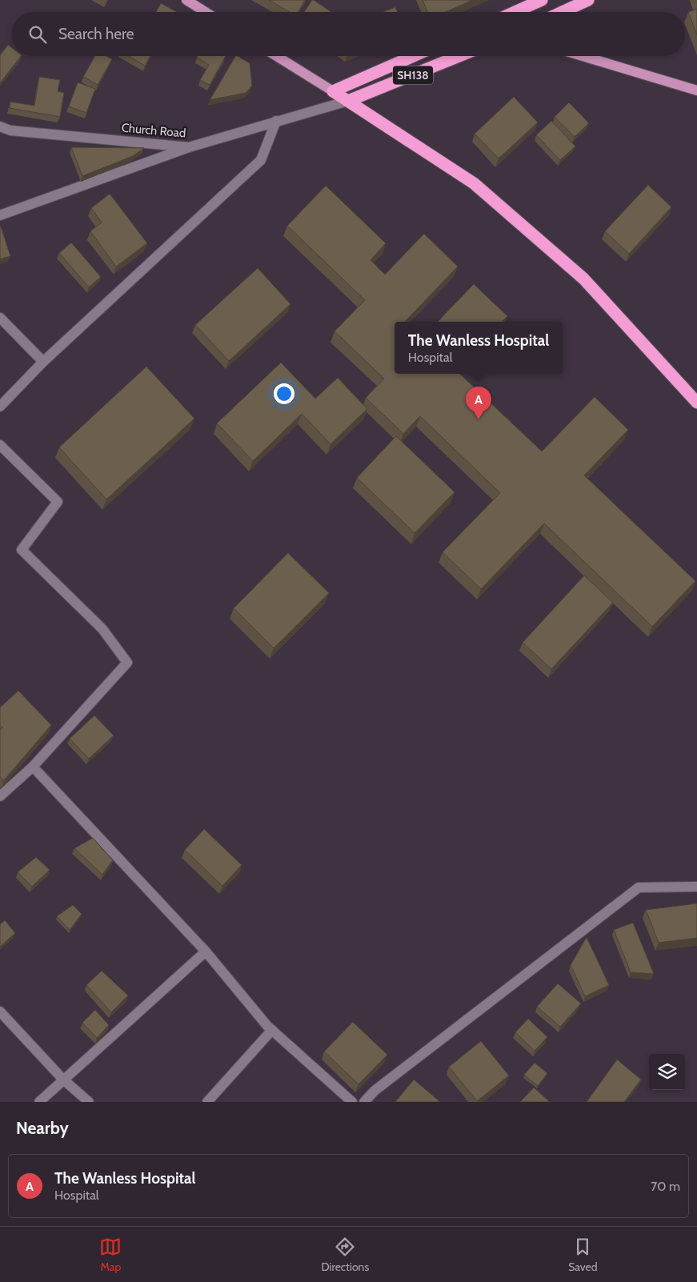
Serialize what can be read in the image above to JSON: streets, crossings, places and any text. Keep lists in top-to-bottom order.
{
  "streets": {
    "highway": ["SH138"],
    "street": ["Church Road"]
  },
  "crossings": [
    ["SH138", "Church Road"]
  ],
  "page": {
    "search": "Search here",
    "popup": ["The Wanless Hospital", "Hospital"],
    "pins": "A",
    "heading": "Nearby",
    "list": [
      {
        "mark": "A",
        "name": "The Wanless Hospital",
        "note": "Hospital",
        "value": "70 m"
      }
    ],
    "nav": ["Map", "Directions", "Saved"]
  }
}
